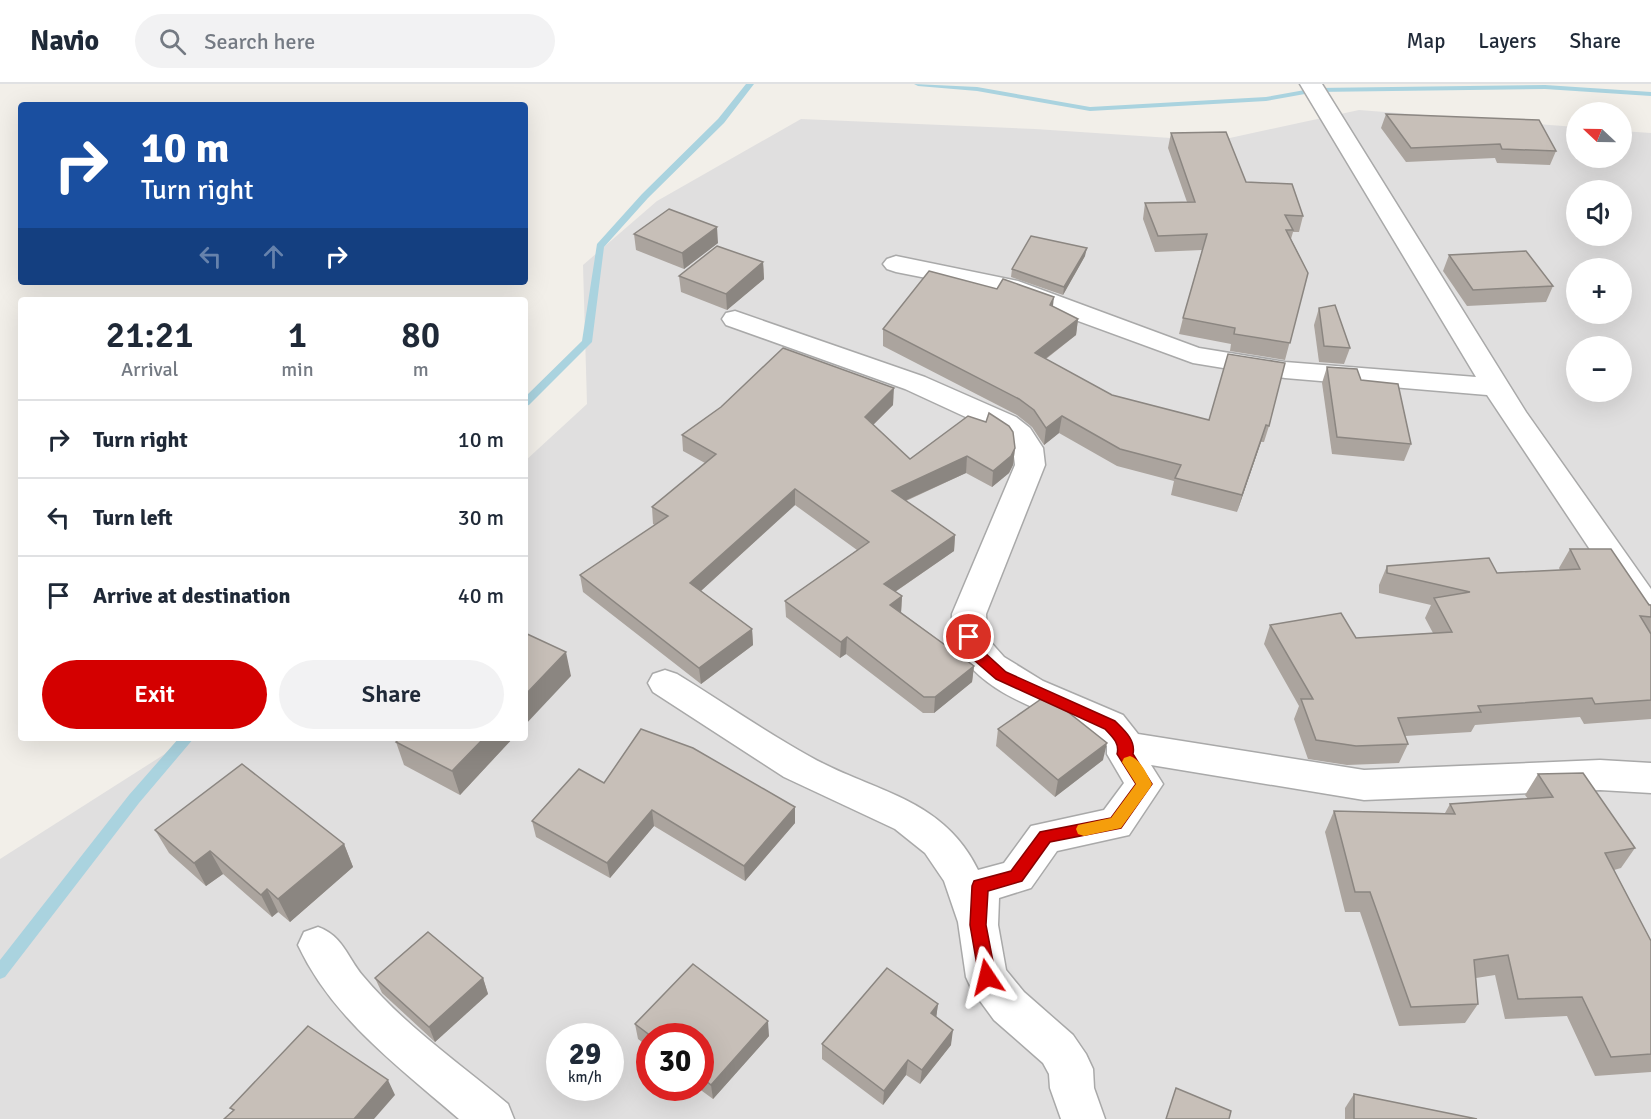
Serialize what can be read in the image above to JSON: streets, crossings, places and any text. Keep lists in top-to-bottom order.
{
  "north": "left",
  "page": {
    "header": "Navio",
    "search": "Search here",
    "nav": ["Map", "Layers", "Share"],
    "map_buttons": ["+", "−"],
    "turn": ["10 m", "Turn right"],
    "eta": [
      "21:21",
      "Arrival",
      "1",
      "min",
      "80",
      "m"
    ],
    "list": [
      {
        "name": "Turn right",
        "value": "10 m"
      },
      {
        "name": "Turn left",
        "value": "30 m"
      },
      {
        "name": "Arrive at destination",
        "value": "40 m"
      }
    ],
    "buttons": ["Exit", "Share"],
    "speed": "29 km/h",
    "limit": "30"
  }
}
